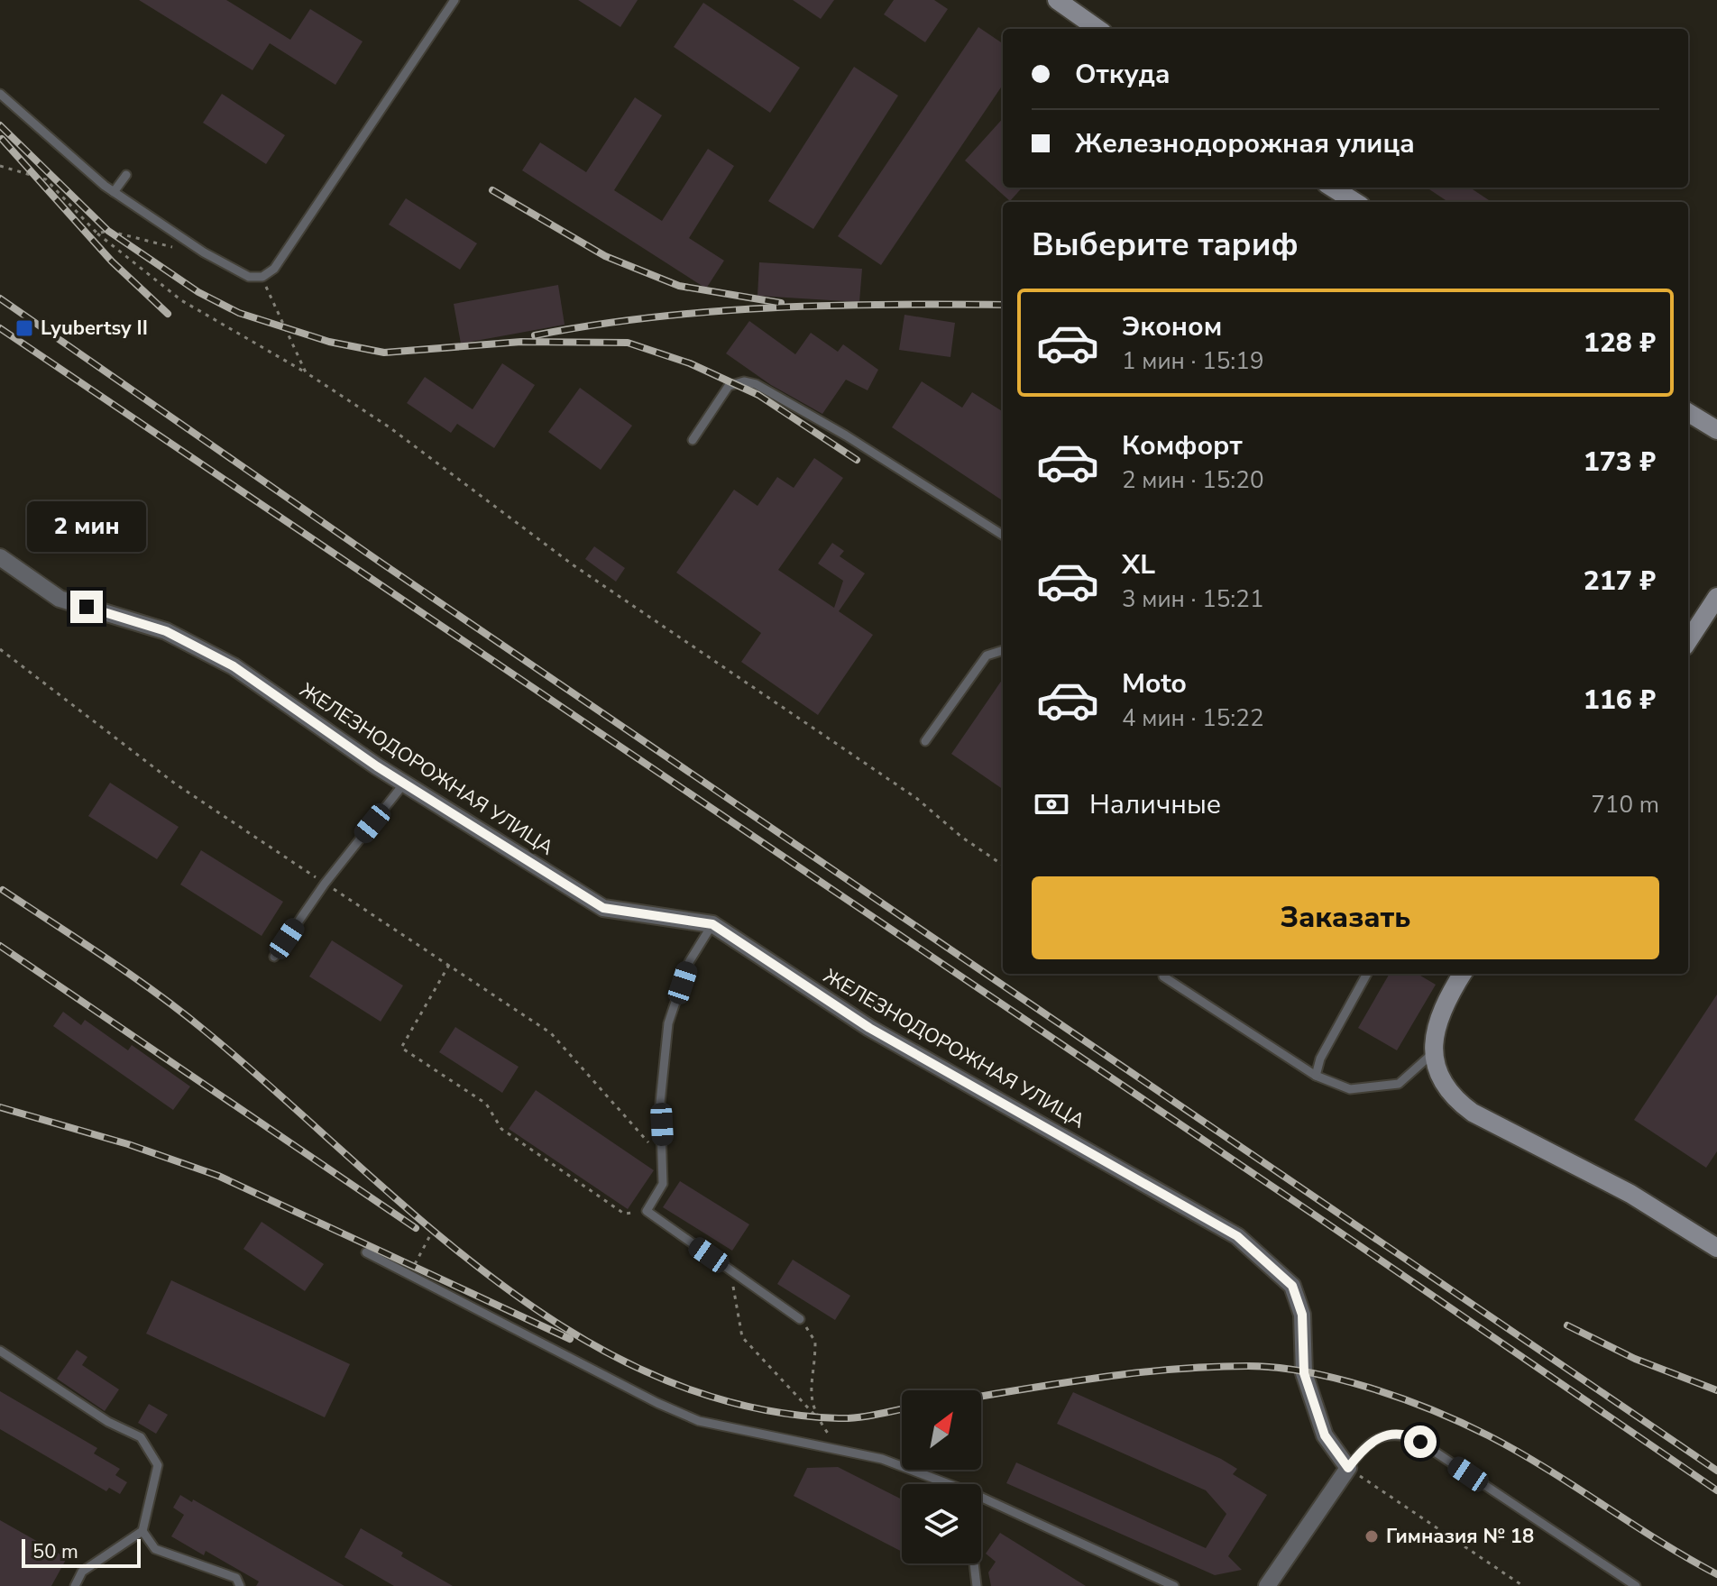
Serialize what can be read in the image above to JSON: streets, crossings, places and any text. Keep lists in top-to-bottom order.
{
  "streets": {
    "street": ["ЖЕЛЕЗНОДОРОЖНАЯ УЛИЦА"]
  },
  "places": {
    "transit": ["Lyubertsy II"],
    "other": ["Гимназия № 18"]
  },
  "scale_bar": "50 m",
  "north": "top right",
  "page": {
    "banner": ["Откуда", "Железнодорожная улица"],
    "heading": "Выберите тариф",
    "list": [
      {
        "name": "Эконом",
        "note": "1 мин · 15:19",
        "value": "128 ₽"
      },
      {
        "name": "Комфорт",
        "note": "2 мин · 15:20",
        "value": "173 ₽"
      },
      {
        "name": "XL",
        "note": "3 мин · 15:21",
        "value": "217 ₽"
      },
      {
        "name": "Moto",
        "note": "4 мин · 15:22",
        "value": "116 ₽"
      }
    ],
    "bubble": "2 мин",
    "pay": ["Наличные", "710 m"],
    "buttons": "Заказать",
    "scale": "50 m"
  }
}
